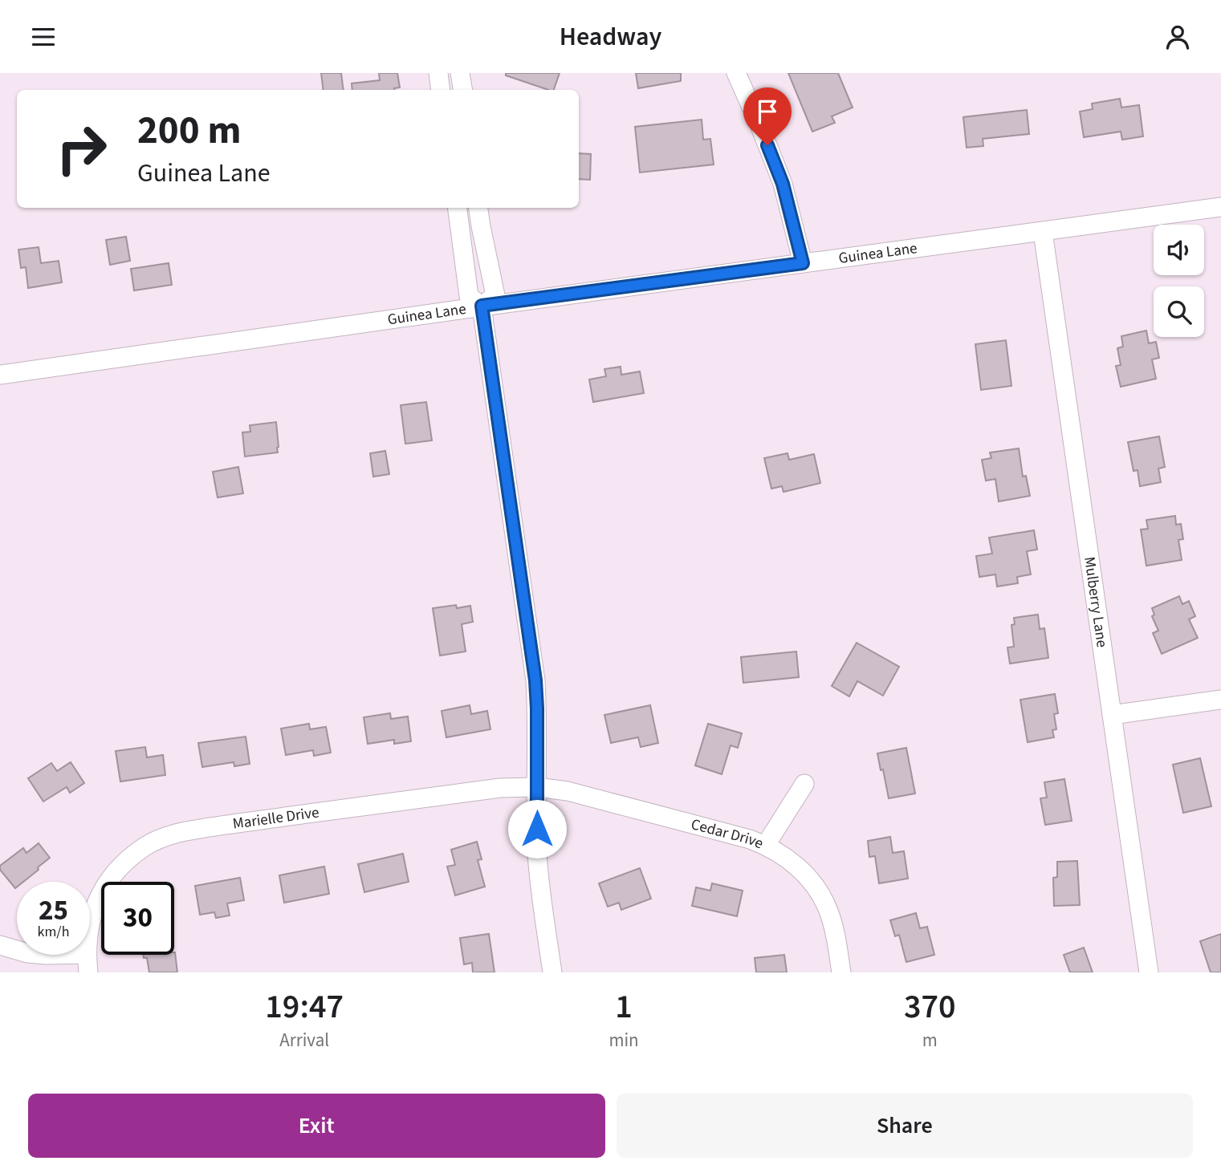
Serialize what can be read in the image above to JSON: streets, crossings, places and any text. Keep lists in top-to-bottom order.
{
  "streets": {
    "street": [
      "Guinea Lane",
      "Mulberry Lane",
      "Marielle Drive",
      "Cedar Drive"
    ]
  },
  "crossings": [
    ["Guinea Lane", "Mulberry Lane"],
    ["Marielle Drive", "Cedar Drive"]
  ],
  "page": {
    "header": "Headway",
    "turn": ["200 m", "Guinea Lane"],
    "speed": "25 km/h",
    "limit": "30",
    "eta": [
      "19:47",
      "Arrival",
      "1",
      "min",
      "370",
      "m"
    ],
    "buttons": ["Exit", "Share"]
  }
}
